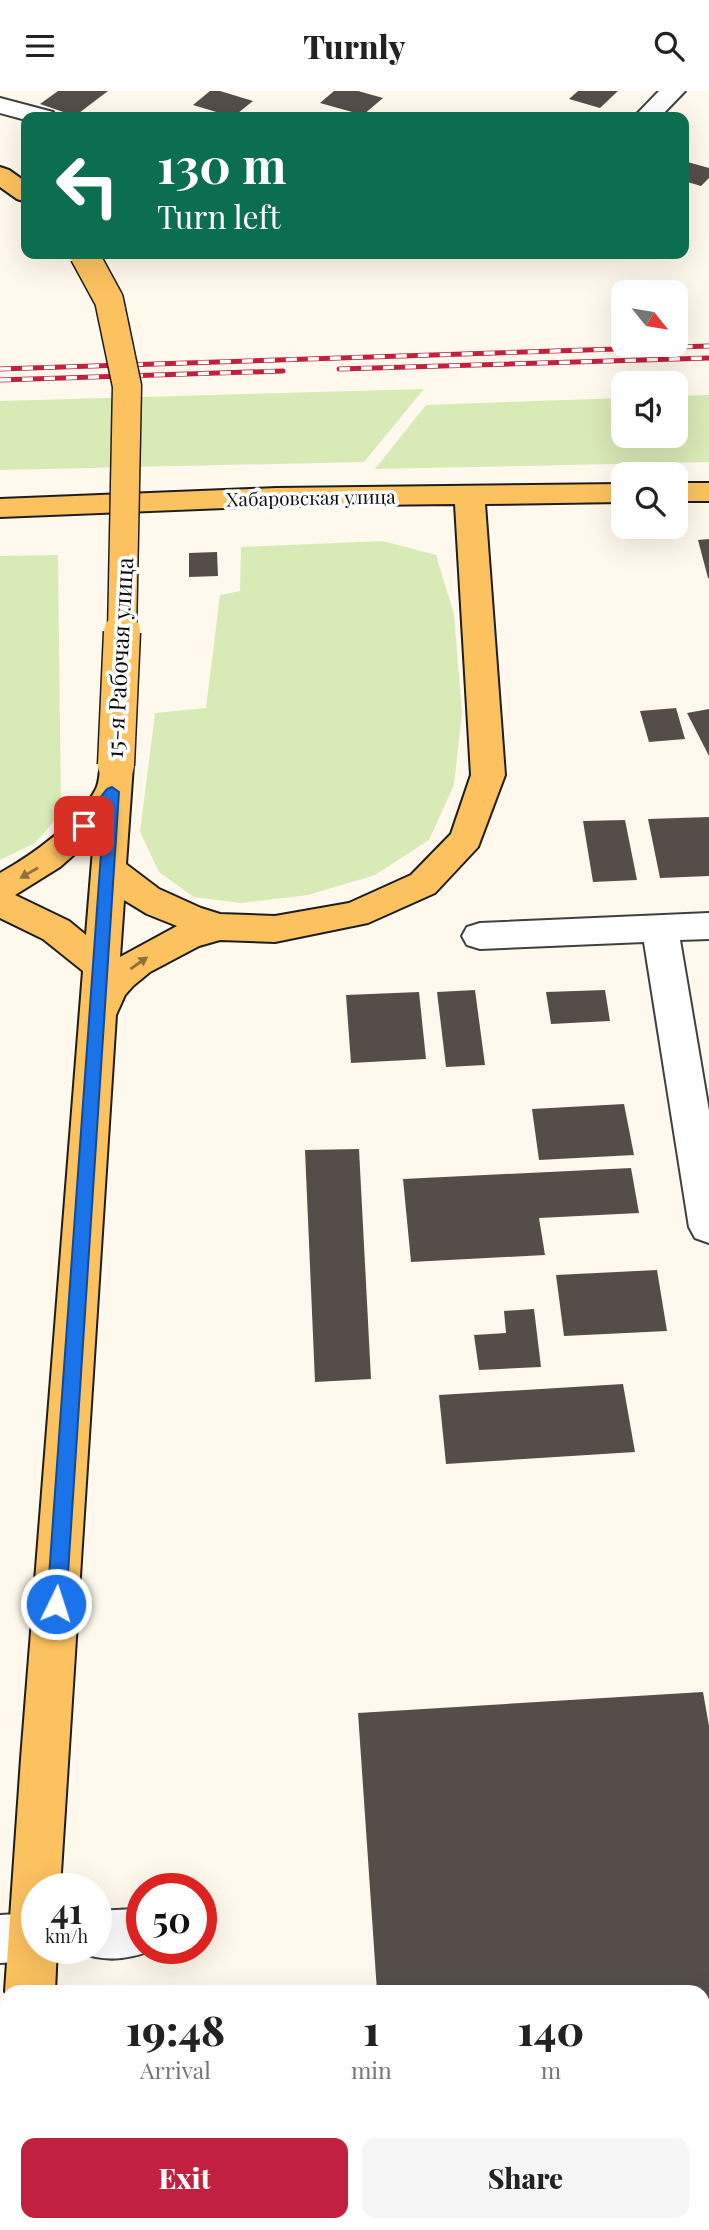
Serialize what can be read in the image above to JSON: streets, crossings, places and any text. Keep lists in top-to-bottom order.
{
  "streets": {
    "main road": ["Хабаровская улица", "15-я Рабочая улица"]
  },
  "north": "bottom right",
  "page": {
    "header": "Turnly",
    "turn": ["130 m", "Turn left"],
    "speed": "41 km/h",
    "limit": "50",
    "eta": [
      "19:48",
      "Arrival",
      "1",
      "min",
      "140",
      "m"
    ],
    "buttons": ["Exit", "Share"]
  }
}
